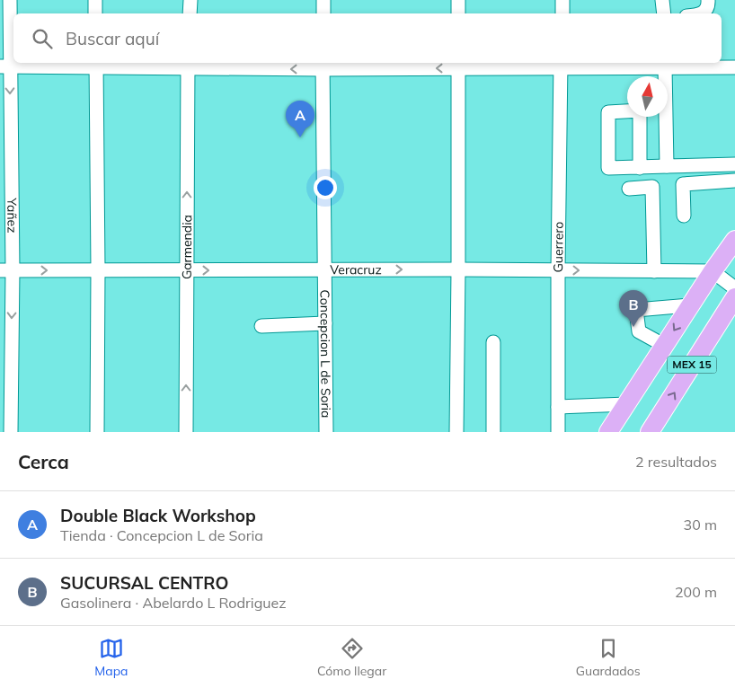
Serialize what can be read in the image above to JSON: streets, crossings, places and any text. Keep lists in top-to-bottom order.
{
  "streets": {
    "main road": ["MEX 15"],
    "street": [
      "Yañez",
      "Garmendia",
      "Guerrero",
      "Veracruz",
      "Concepcion L de Soria"
    ]
  },
  "crossings": [
    ["Yañez", "Veracruz"],
    ["Garmendia", "Veracruz"],
    ["Guerrero", "Veracruz"],
    ["Veracruz", "Concepcion L de Soria"],
    ["Veracruz", "MEX 15"]
  ],
  "one_way": ["Veracruz"],
  "north": "top",
  "page": {
    "search": "Buscar aquí",
    "pins": ["A", "B"],
    "heading": ["Cerca", "2 resultados"],
    "list": [
      {
        "mark": "A",
        "name": "Double Black Workshop",
        "note": "Tienda · Concepcion L de Soria",
        "value": "30 m"
      },
      {
        "mark": "B",
        "name": "SUCURSAL CENTRO",
        "note": "Gasolinera · Abelardo L Rodriguez",
        "value": "200 m"
      }
    ],
    "nav": ["Mapa", "Cómo llegar", "Guardados"]
  }
}
